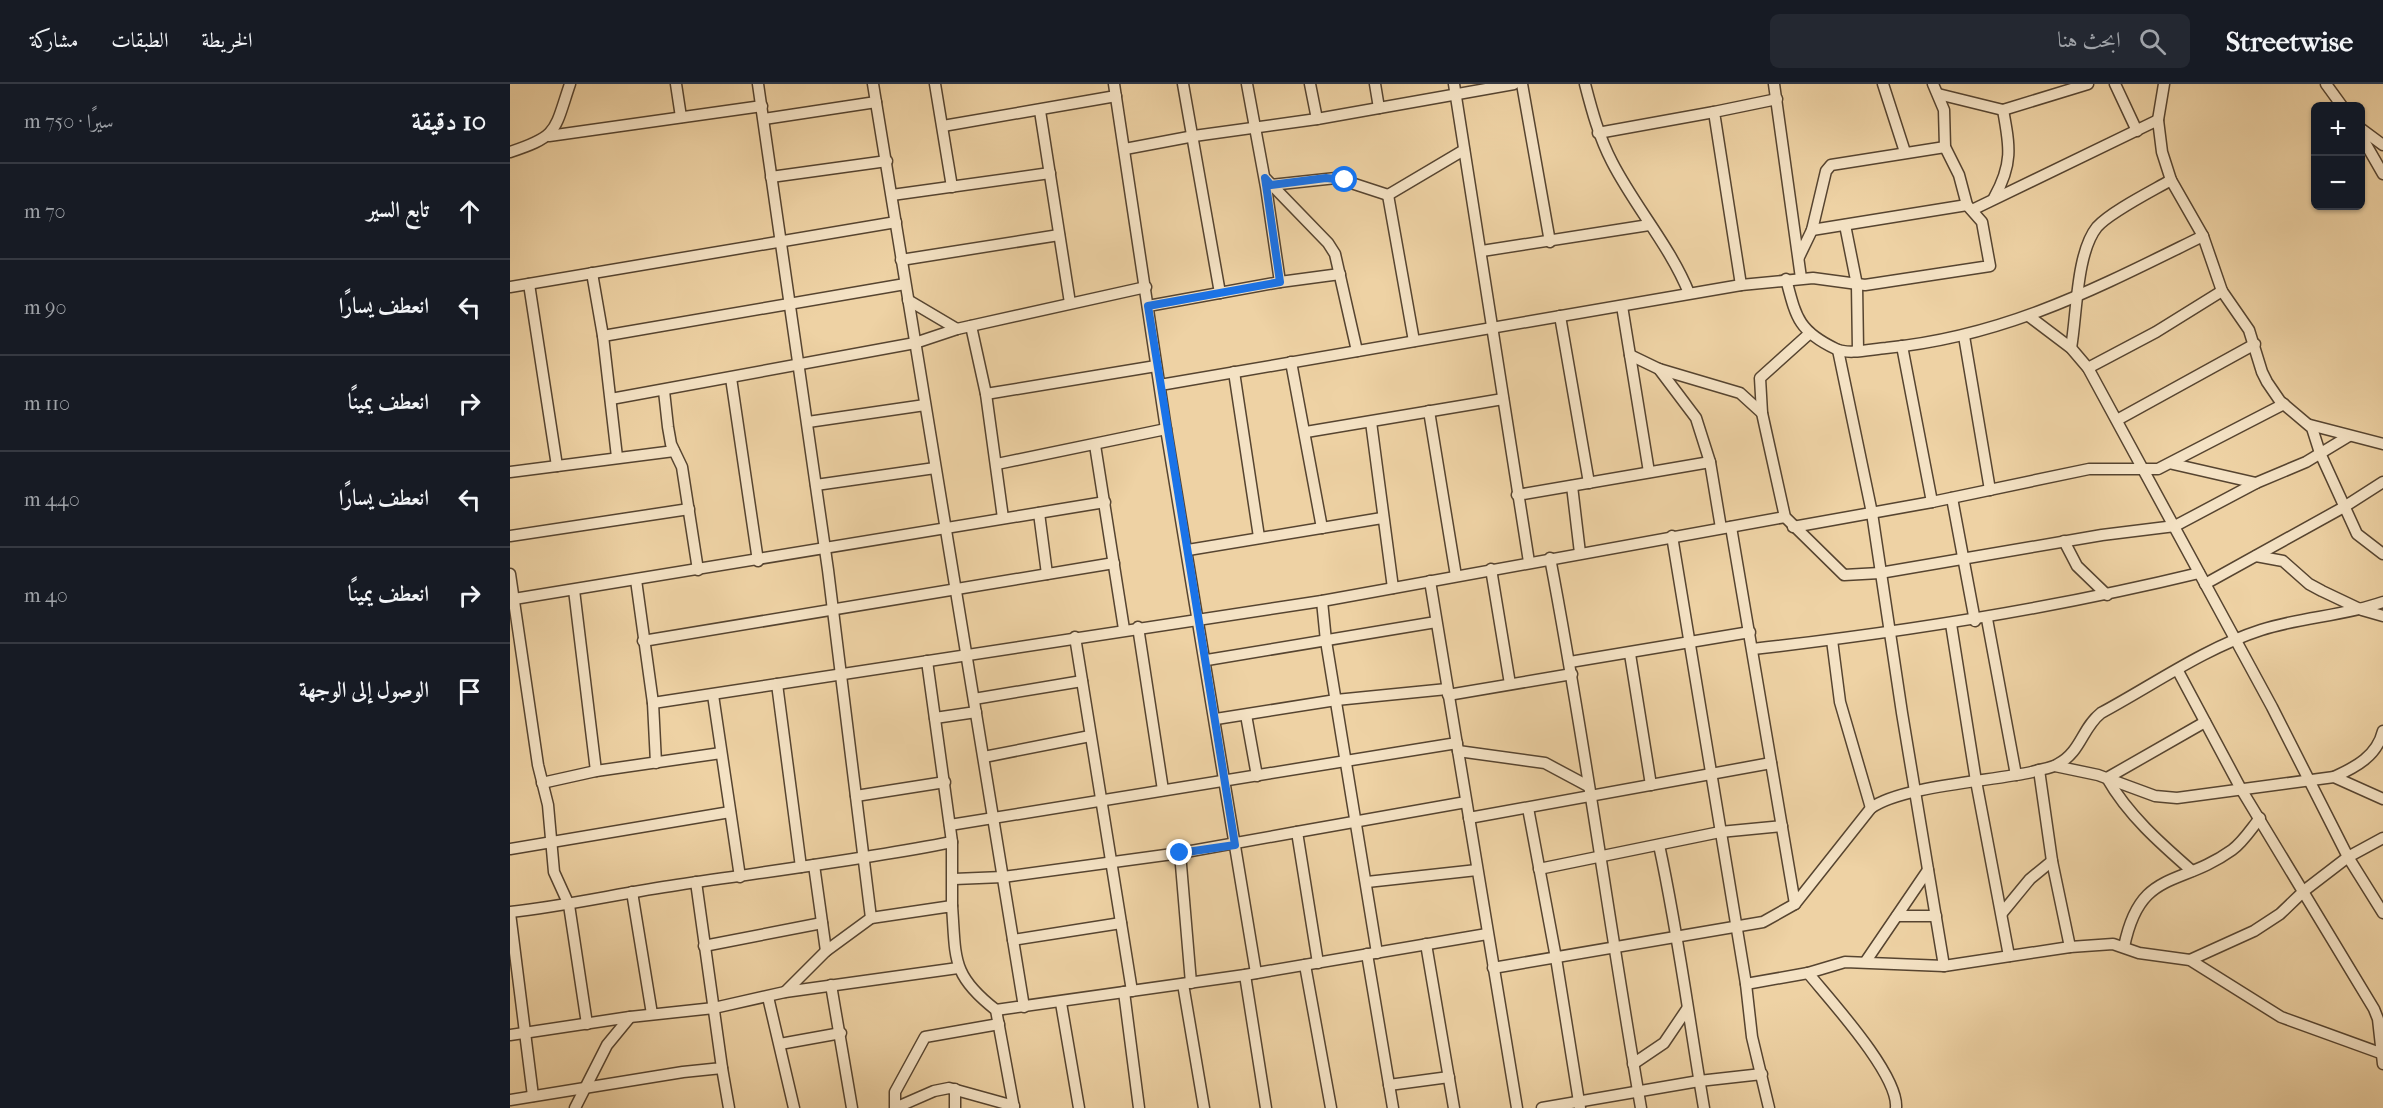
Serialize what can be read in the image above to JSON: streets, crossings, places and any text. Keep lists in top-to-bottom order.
{
  "page": {
    "header": "Streetwise",
    "search": "ابحث هنا",
    "nav": ["الخريطة", "الطبقات", "مشاركة"],
    "heading": ["10 دقيقة", "سيرًا · 750 m"],
    "map_buttons": ["+", "−"],
    "list": [
      ["تابع السير", "70 m"],
      ["انعطف يسارًا", "90 m"],
      ["انعطف يمينًا", "110 m"],
      ["انعطف يسارًا", "440 m"],
      ["انعطف يمينًا", "40 m"],
      "الوصول إلى الوجهة"
    ]
  }
}
